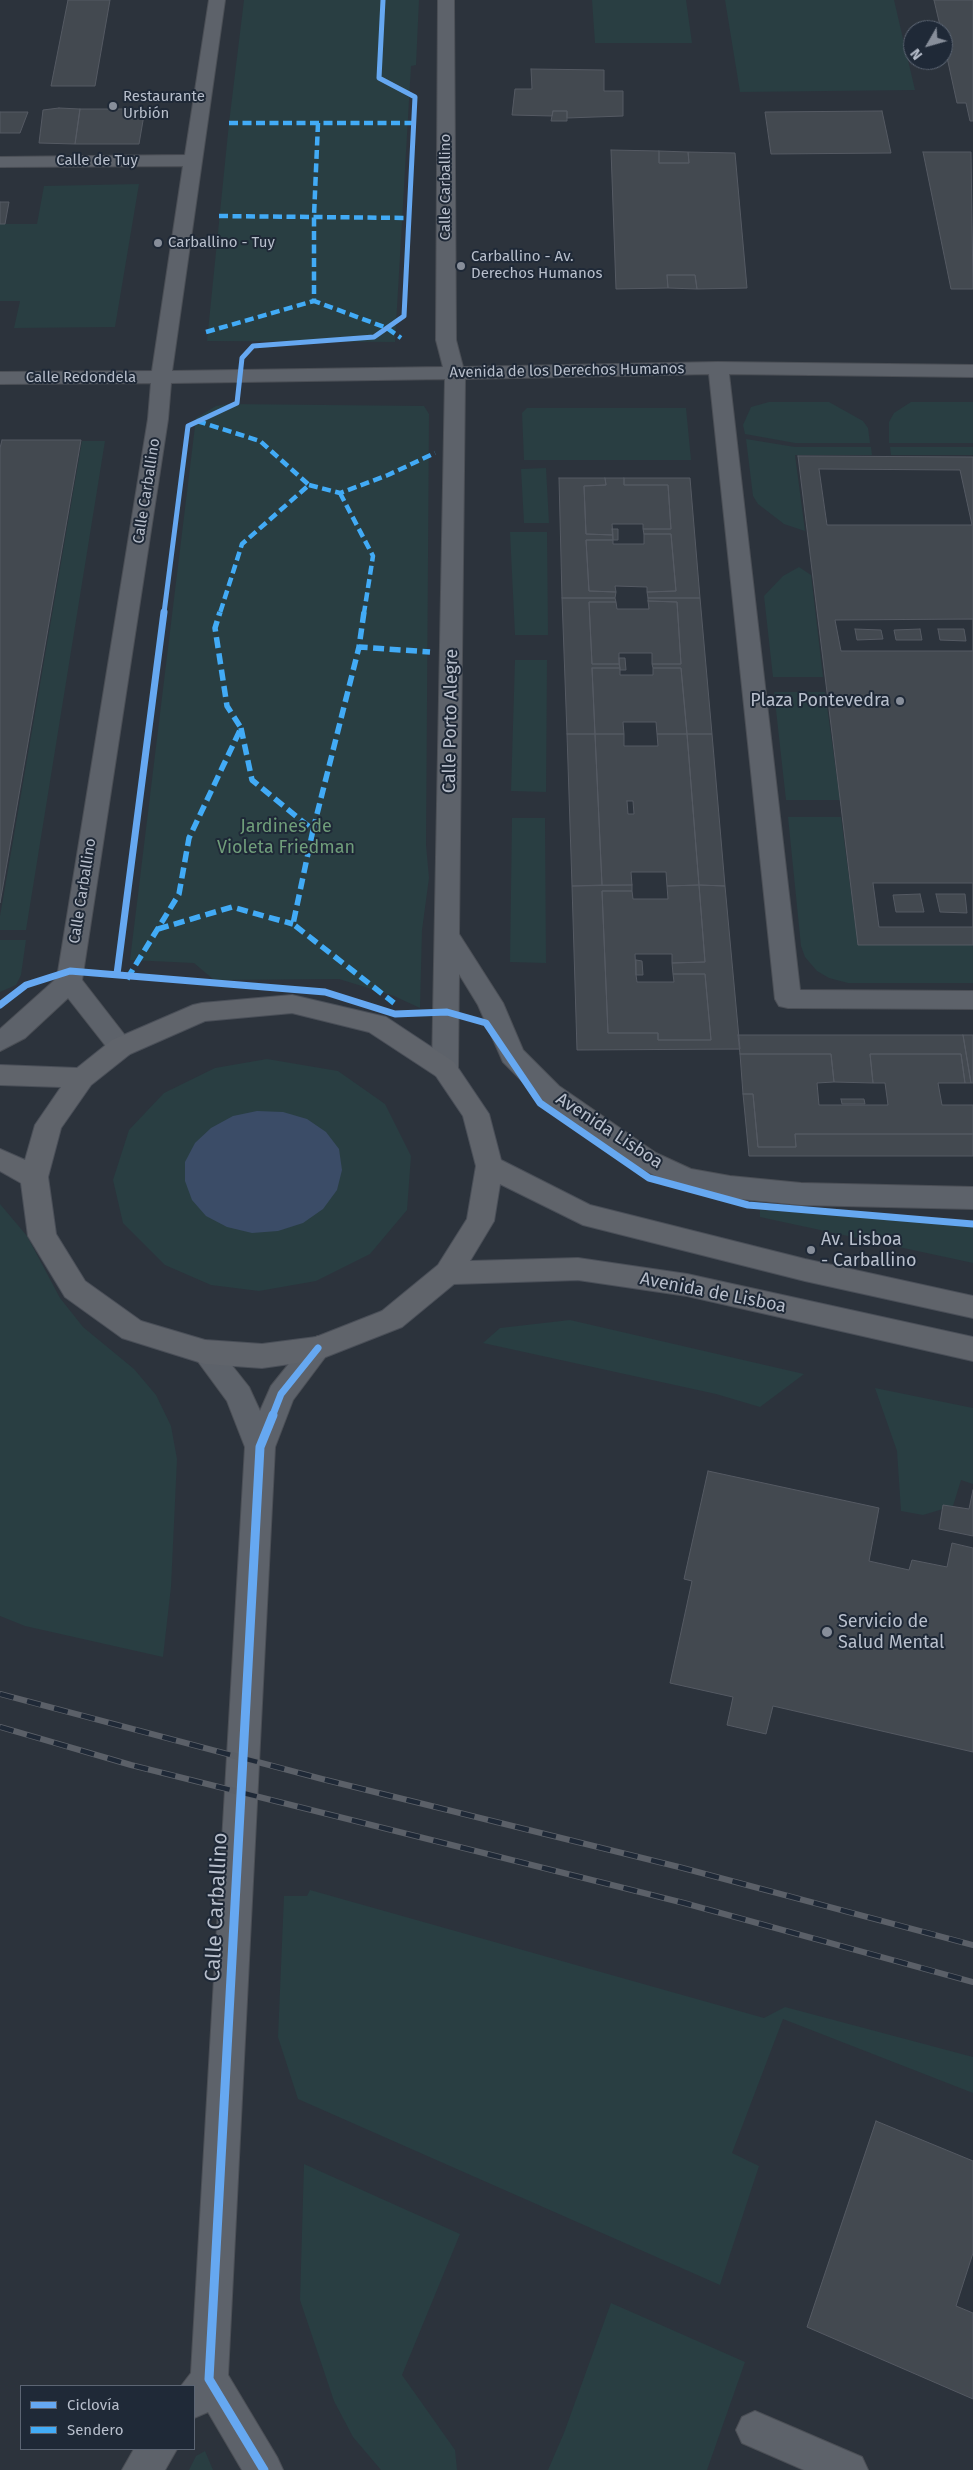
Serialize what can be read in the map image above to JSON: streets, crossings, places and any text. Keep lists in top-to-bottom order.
{
  "streets": {
    "main road": ["Avenida de Lisboa"],
    "street": [
      "Calle de Tuy",
      "Calle Carballino",
      "Avenida de los Derechos Humanos",
      "Calle Redondela",
      "Calle Porto Alegre",
      "Avenida Lisboa"
    ]
  },
  "crossings": [
    ["Calle de Tuy", "Calle Carballino"],
    ["Calle Carballino", "Avenida de los Derechos Humanos"],
    ["Calle Carballino", "Calle Redondela"],
    ["Calle Carballino", "Calle Porto Alegre"],
    ["Avenida de los Derechos Humanos", "Calle Redondela"],
    ["Avenida de los Derechos Humanos", "Calle Porto Alegre"],
    ["Calle Porto Alegre", "Avenida Lisboa"]
  ],
  "parks": ["Jardines de Violeta Friedman"],
  "places": [
    "Restaurante Urbión",
    "Carballino - Tuy",
    "Carballino - Av. Derechos Humanos",
    "Plaza Pontevedra",
    "Av. Lisboa - Carballino",
    "Servicio de Salud Mental"
  ],
  "legend": ["Ciclovía", "Sendero"],
  "north": "bottom left"
}
